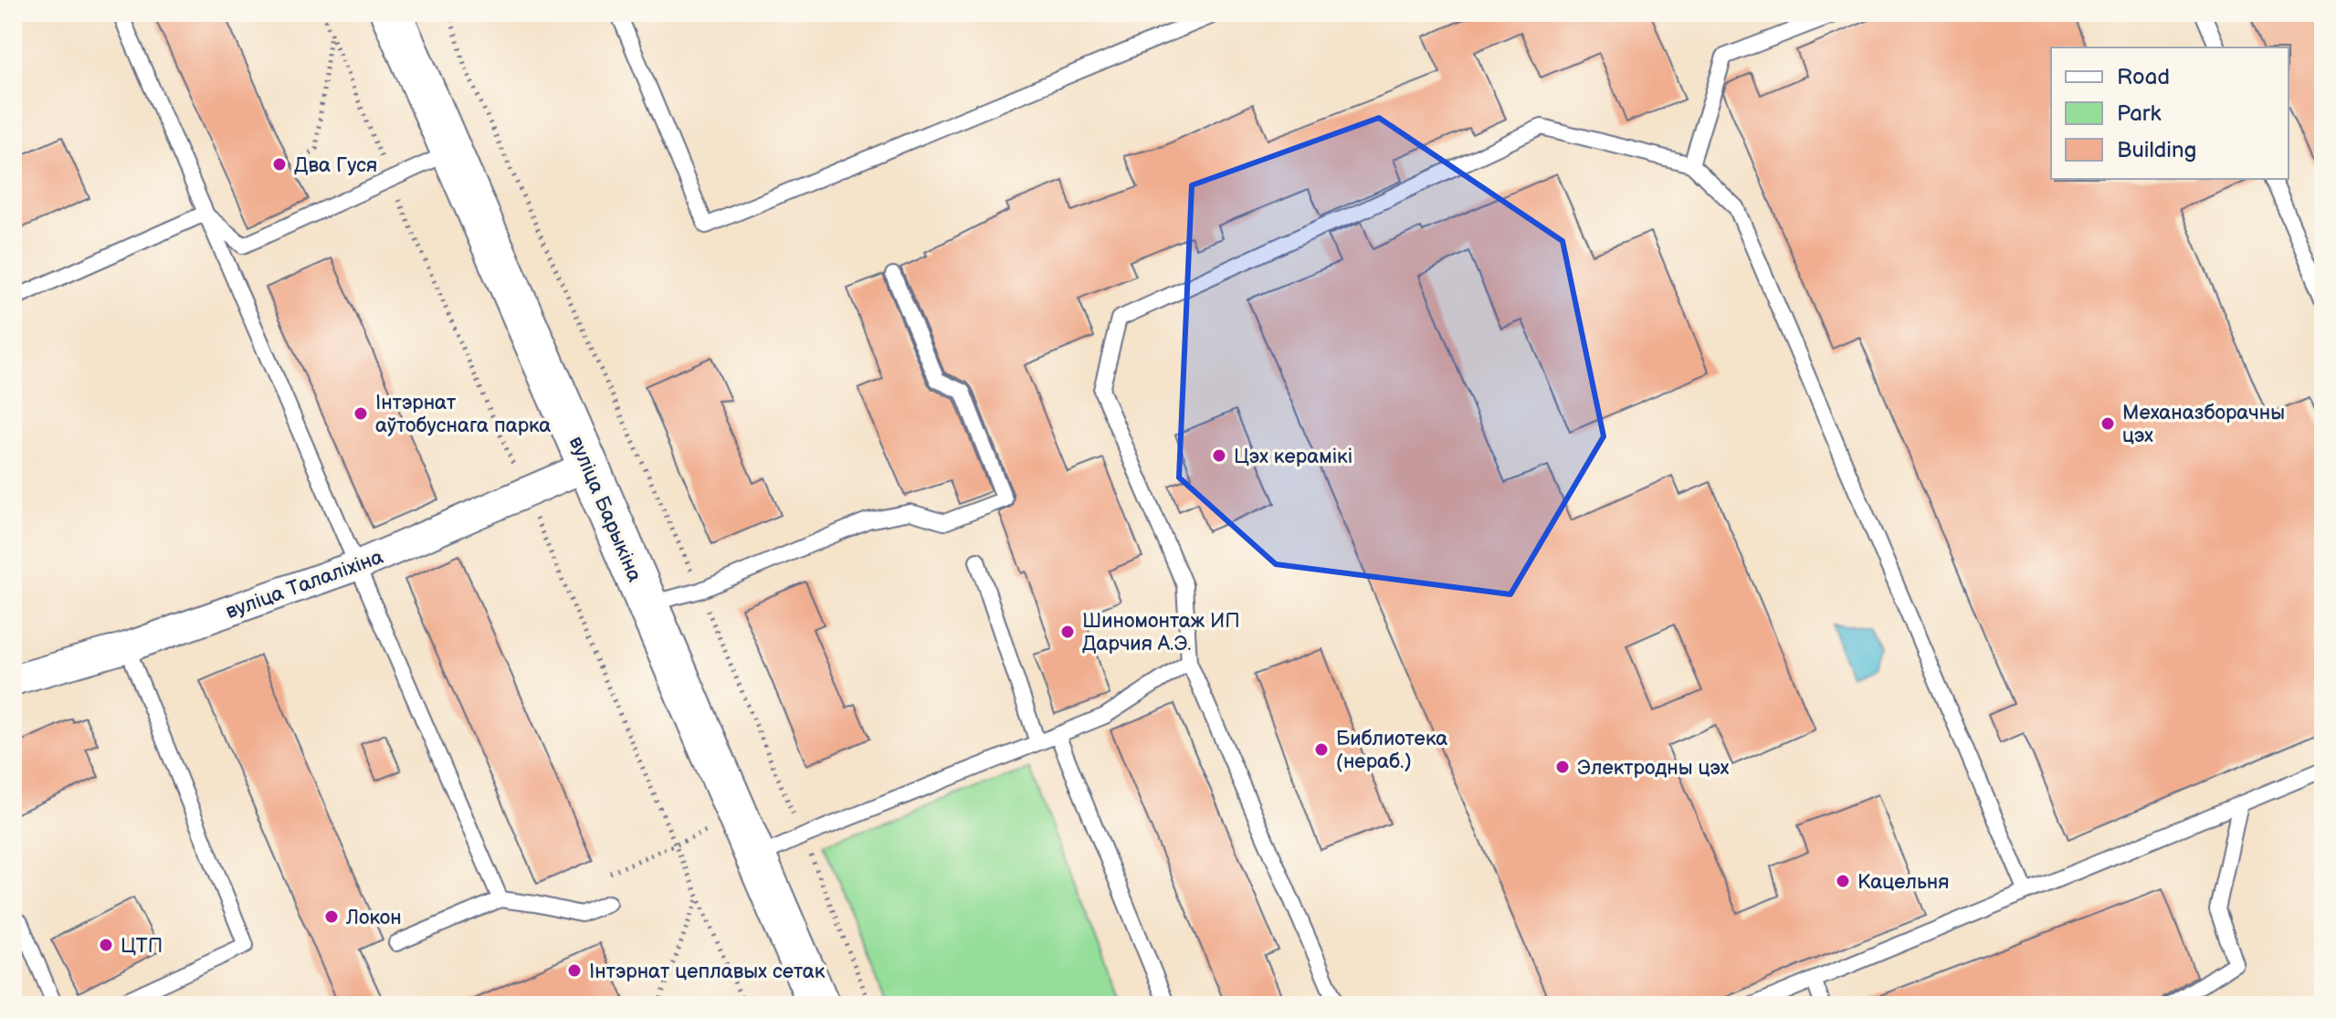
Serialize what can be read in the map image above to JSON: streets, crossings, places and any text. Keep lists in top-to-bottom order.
{
  "streets": {
    "main road": ["вуліца Барыкіна"],
    "street": ["вуліца Талаліхіна"]
  },
  "crossings": [
    ["вуліца Барыкіна", "вуліца Талаліхіна"]
  ],
  "places": [
    "Два Гуся",
    "Інтэрнат аўтобуснага парка",
    "Механазборачны цэх",
    "Цэх керамікі",
    "Шиномонтаж ИП Дарчия А.Э.",
    "Библиотека (нераб.)",
    "Электродны цэх",
    "Кацельня",
    "Локон",
    "ЦТП",
    "Інтэрнат цеплавых сетак"
  ],
  "legend": ["Road", "Park", "Building"]
}
